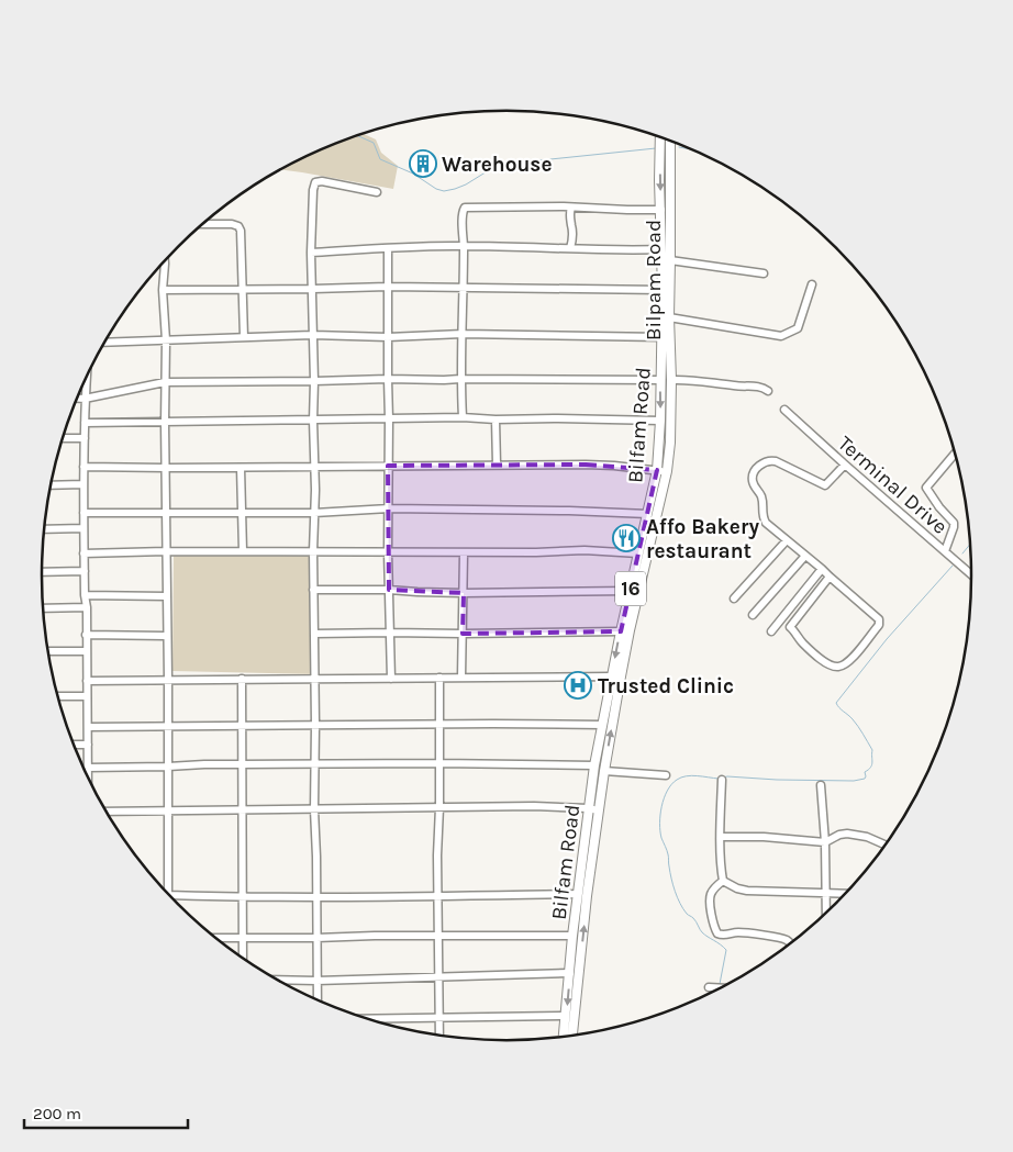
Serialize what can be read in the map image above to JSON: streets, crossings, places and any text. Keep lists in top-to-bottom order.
{
  "streets": {
    "main road": ["Bilpam Road", "Bilfam Road", "16"],
    "street": ["Terminal Drive"]
  },
  "crossings": [
    ["Bilpam Road", "Bilfam Road"]
  ],
  "one_way": ["Bilpam Road"],
  "places": {
    "building": ["Warehouse"],
    "restaurant": ["Affo Bakery restaurant"],
    "hospital": ["Trusted Clinic"]
  },
  "scale_bar": "200 m"
}
